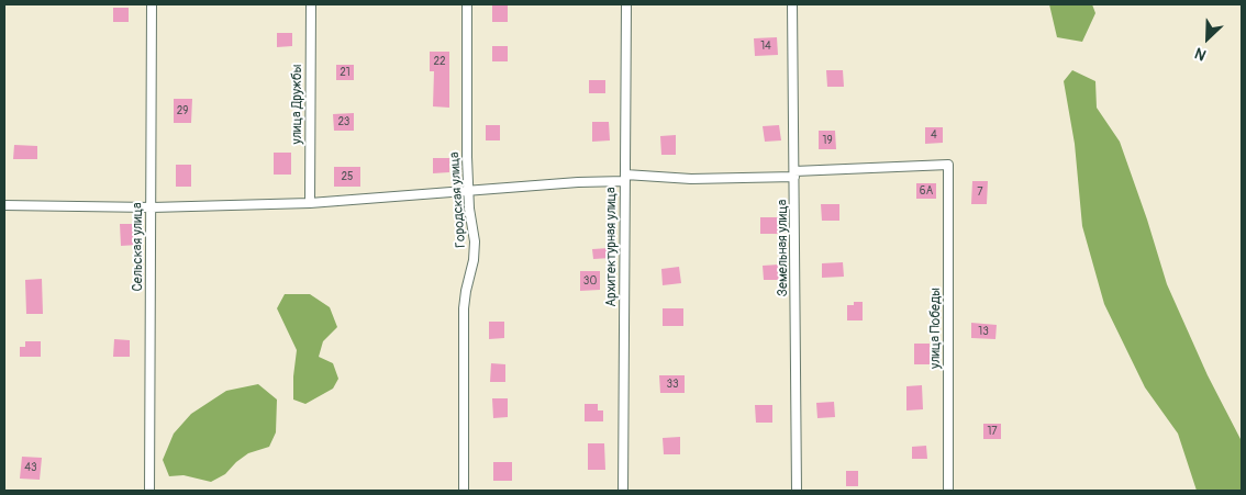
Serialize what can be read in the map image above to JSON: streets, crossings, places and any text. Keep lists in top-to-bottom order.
{
  "streets": {
    "street": [
      "улица Дружбы",
      "Городская улица",
      "Сельская улица",
      "Архитектурная улица",
      "Земельная улица",
      "улица Победы"
    ]
  },
  "crossings": [
    ["Земельная улица", "улица Победы"]
  ],
  "house_numbers": [
    "14",
    "22",
    "21",
    "29",
    "23",
    "4",
    "19",
    "25",
    "6А",
    "7",
    "30",
    "13",
    "33",
    "17",
    "43"
  ],
  "north": "bottom left"
}
